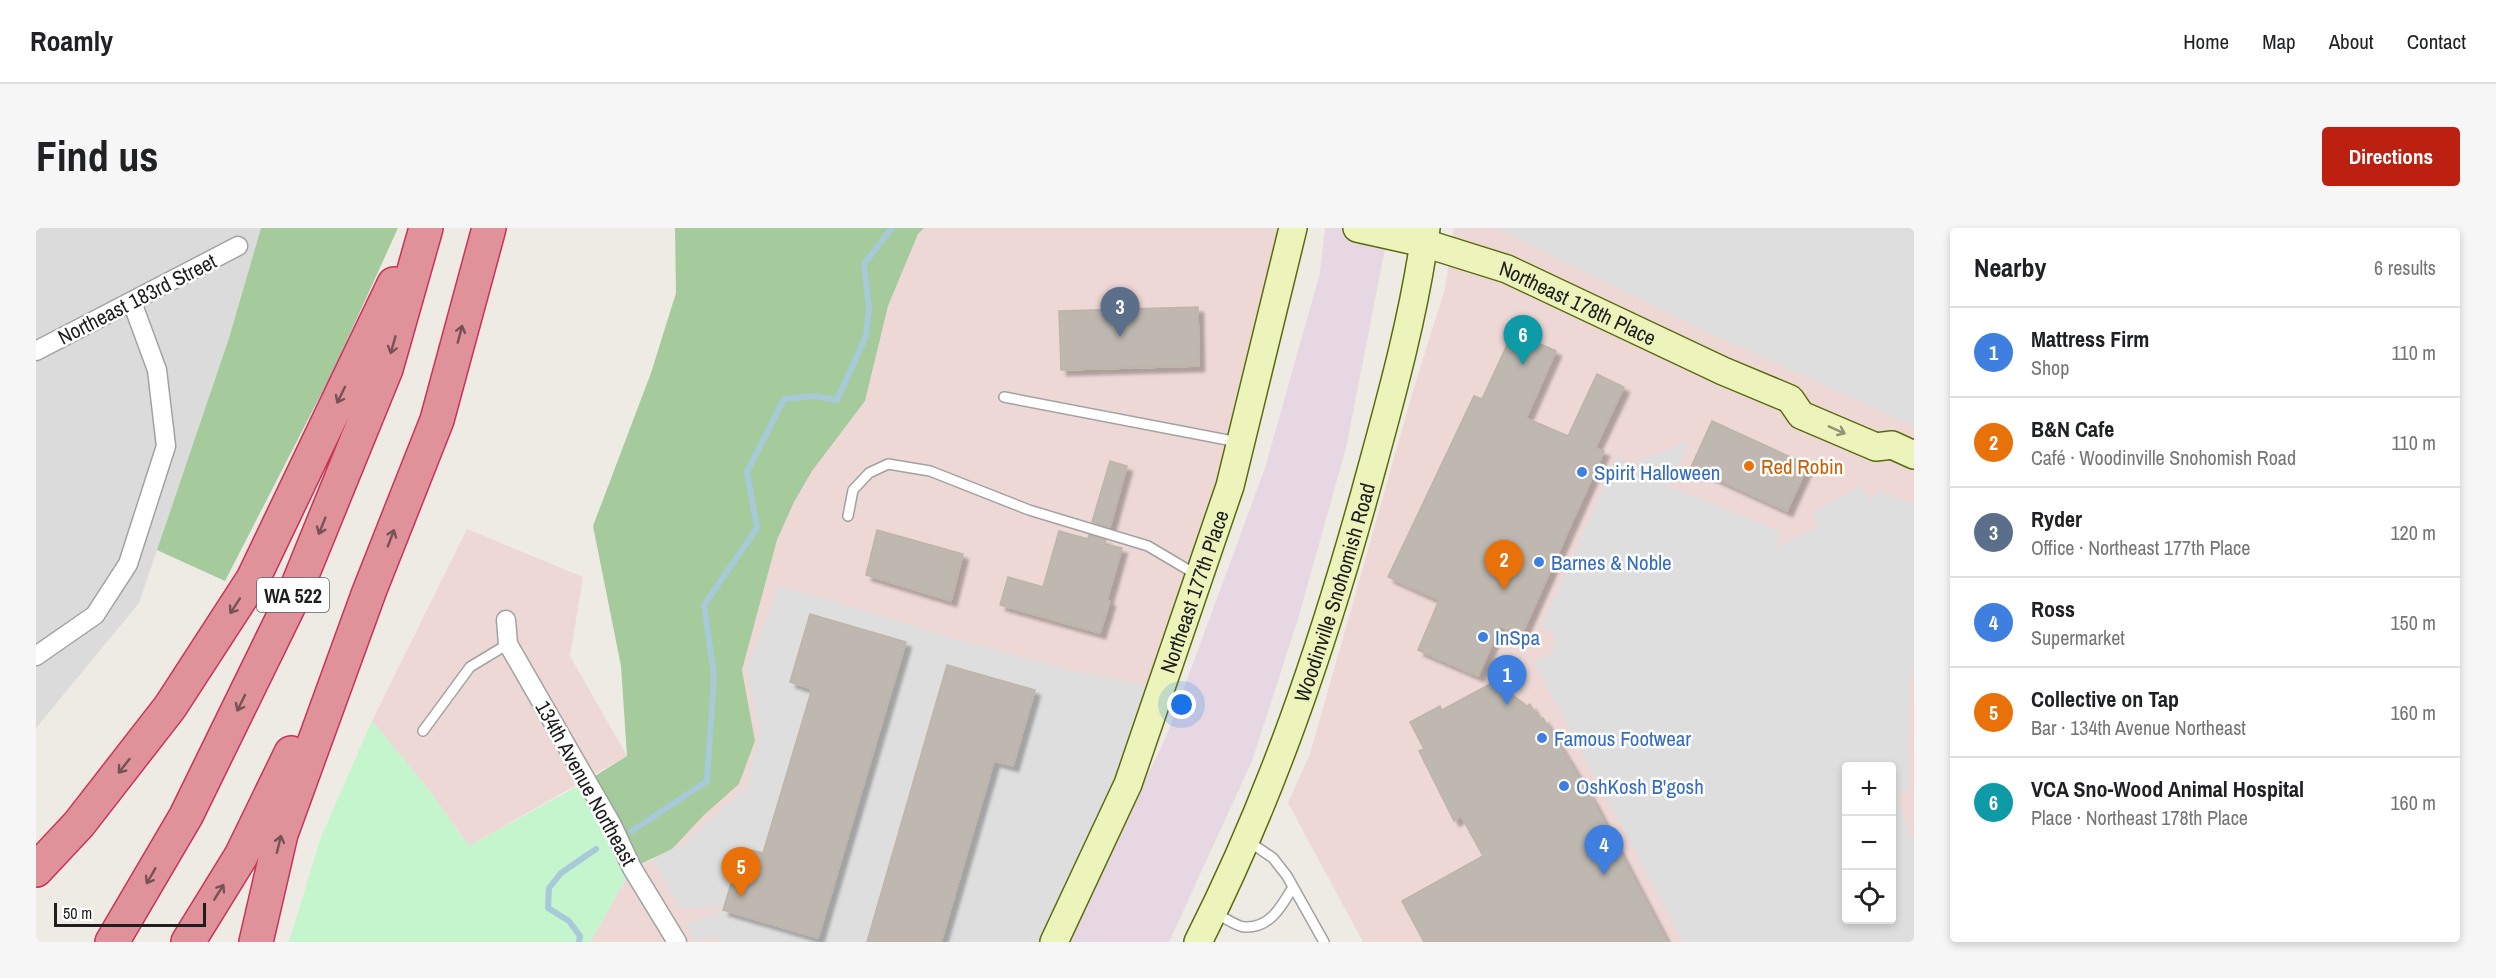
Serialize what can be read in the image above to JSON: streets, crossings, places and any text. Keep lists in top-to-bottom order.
{
  "streets": {
    "highway": ["WA 522"],
    "street": [
      "Northeast 183rd Street",
      "Northeast 178th Place",
      "Northeast 177th Place",
      "Woodinville Snohomish Road",
      "134th Avenue Northeast"
    ]
  },
  "crossings": [
    ["Northeast 178th Place", "Woodinville Snohomish Road"]
  ],
  "places": [
    "Red Robin",
    "Spirit Halloween",
    "Barnes & Noble",
    "InSpa",
    "Famous Footwear",
    "OshKosh B'gosh"
  ],
  "scale_bar": "50 m",
  "page": {
    "header": "Roamly",
    "nav": [
      "Home",
      "Map",
      "About",
      "Contact"
    ],
    "buttons": "Directions",
    "title": "Find us",
    "heading": ["Nearby", "6 results"],
    "pins": [
      "3",
      "6",
      "2",
      "1",
      "4",
      "5"
    ],
    "list": [
      {
        "mark": "1",
        "name": "Mattress Firm",
        "note": "Shop",
        "value": "110 m"
      },
      {
        "mark": "2",
        "name": "B&N Cafe",
        "note": "Café · Woodinville Snohomish Road",
        "value": "110 m"
      },
      {
        "mark": "3",
        "name": "Ryder",
        "note": "Office · Northeast 177th Place",
        "value": "120 m"
      },
      {
        "mark": "4",
        "name": "Ross",
        "note": "Supermarket",
        "value": "150 m"
      },
      {
        "mark": "5",
        "name": "Collective on Tap",
        "note": "Bar · 134th Avenue Northeast",
        "value": "160 m"
      },
      {
        "mark": "6",
        "name": "VCA Sno-Wood Animal Hospital",
        "note": "Place · Northeast 178th Place",
        "value": "160 m"
      }
    ],
    "map_buttons": ["+", "−"],
    "scale": "50 m"
  }
}
